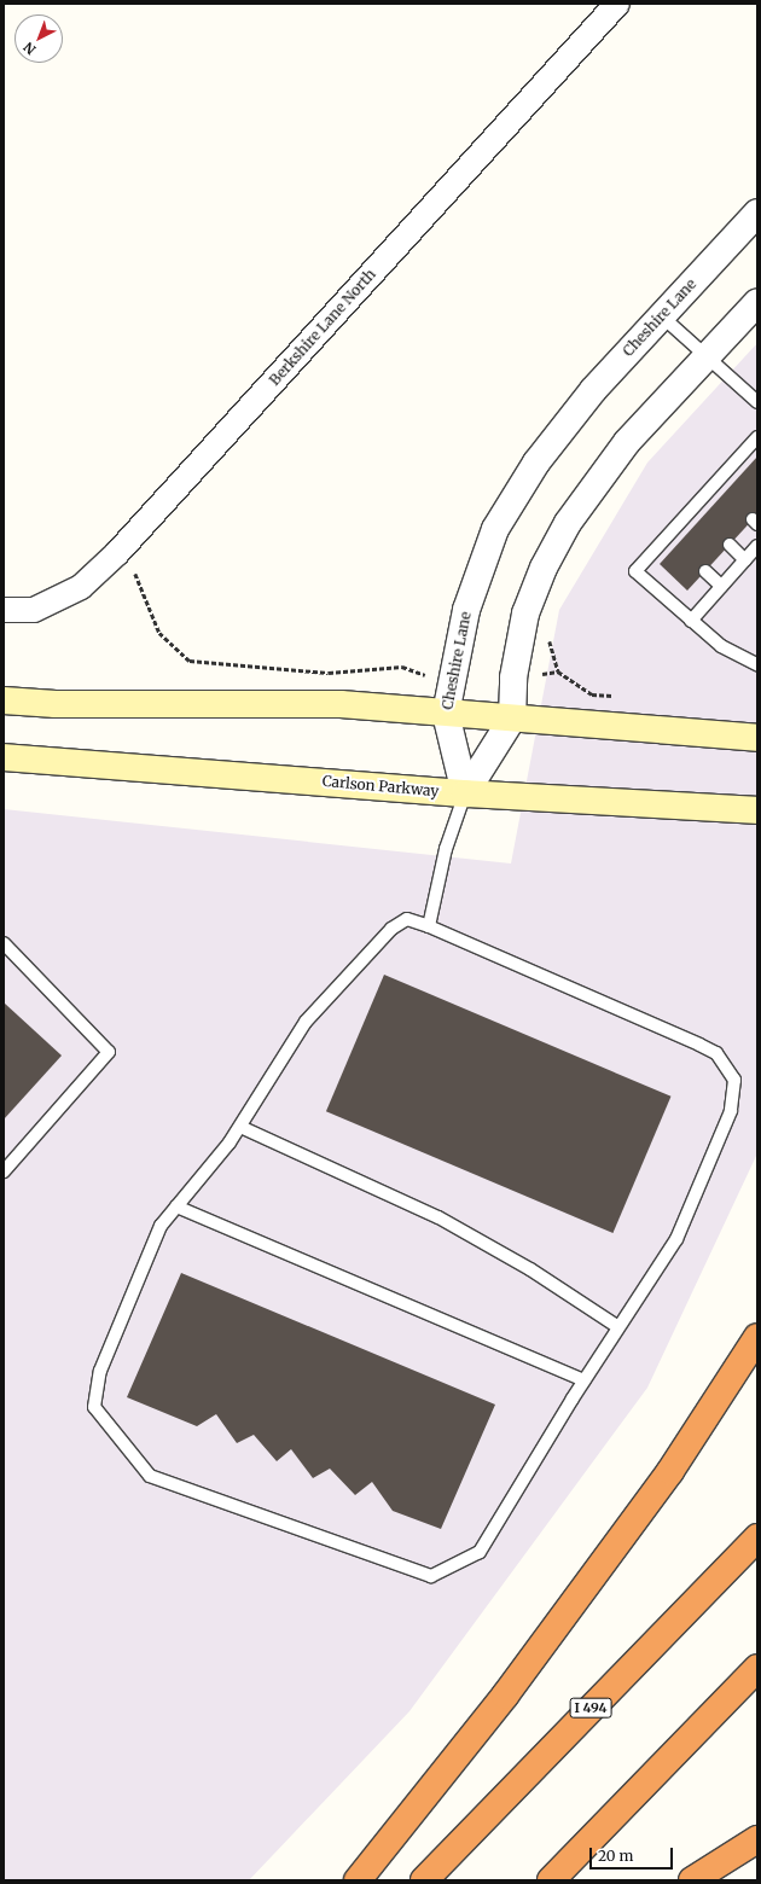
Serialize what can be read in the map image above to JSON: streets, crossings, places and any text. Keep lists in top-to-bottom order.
{
  "streets": {
    "highway": ["I 494"],
    "main road": ["Carlson Parkway"],
    "street": ["Cheshire Lane", "Berkshire Lane North"]
  },
  "crossings": [
    ["Cheshire Lane", "Carlson Parkway"]
  ],
  "scale_bar": "20 m",
  "north": "bottom left"
}
